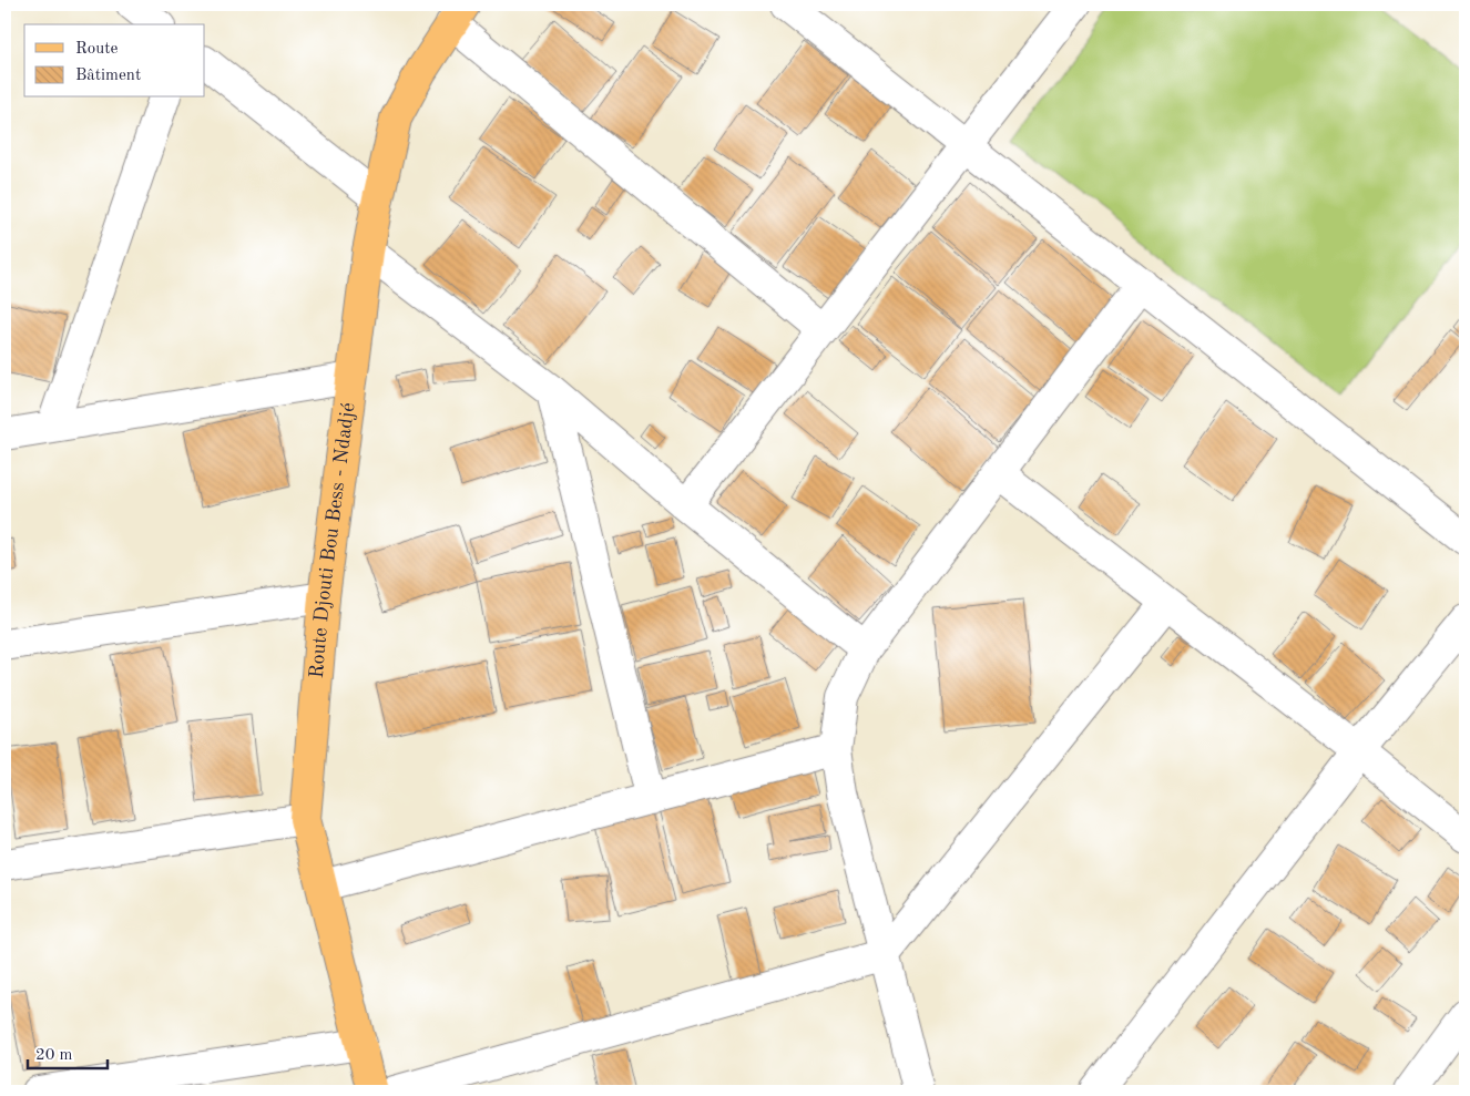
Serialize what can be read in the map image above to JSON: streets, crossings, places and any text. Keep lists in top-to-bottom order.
{
  "streets": {
    "main road": ["Route Djouti Bou Bess - Ndadjé"]
  },
  "legend": ["Route", "Bâtiment"],
  "scale_bar": "20 m"
}
